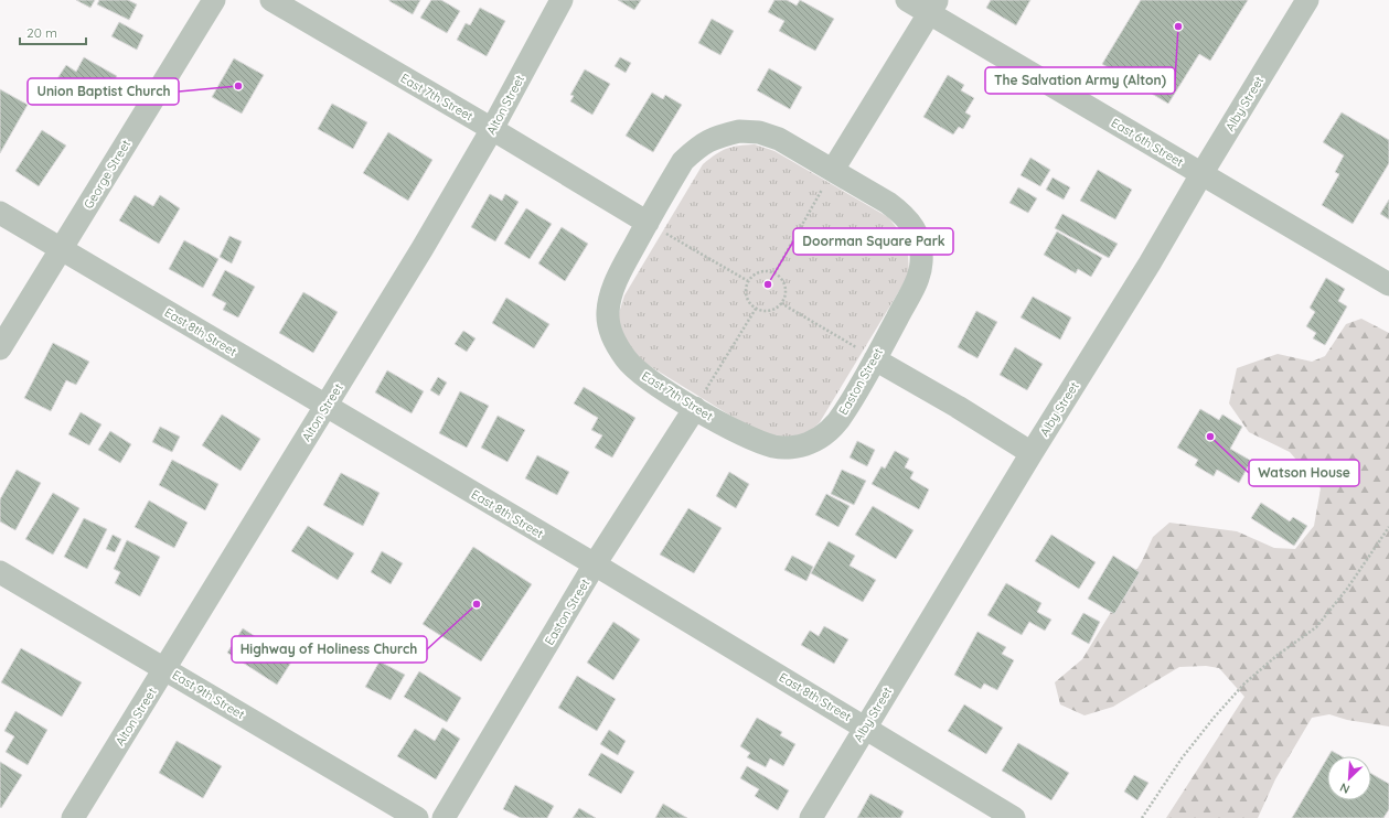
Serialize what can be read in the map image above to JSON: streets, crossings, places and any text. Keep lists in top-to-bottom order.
{
  "streets": {
    "street": [
      "East 7th Street",
      "Alby Street",
      "Alton Street",
      "East 6th Street",
      "George Street",
      "East 8th Street",
      "Easton Street",
      "East 9th Street"
    ]
  },
  "crossings": [
    ["East 7th Street", "Alton Street"],
    ["East 7th Street", "Easton Street"],
    ["Alby Street", "East 6th Street"],
    ["Alby Street", "East 8th Street"],
    ["Alton Street", "East 8th Street"],
    ["Alton Street", "East 9th Street"],
    ["George Street", "East 8th Street"],
    ["East 8th Street", "Easton Street"]
  ],
  "places": [
    "The Salvation Army (Alton)",
    "Union Baptist Church",
    "Doorman Square Park",
    "Watson House",
    "Highway of Holiness Church"
  ],
  "scale_bar": "20 m",
  "north": "bottom left"
}
